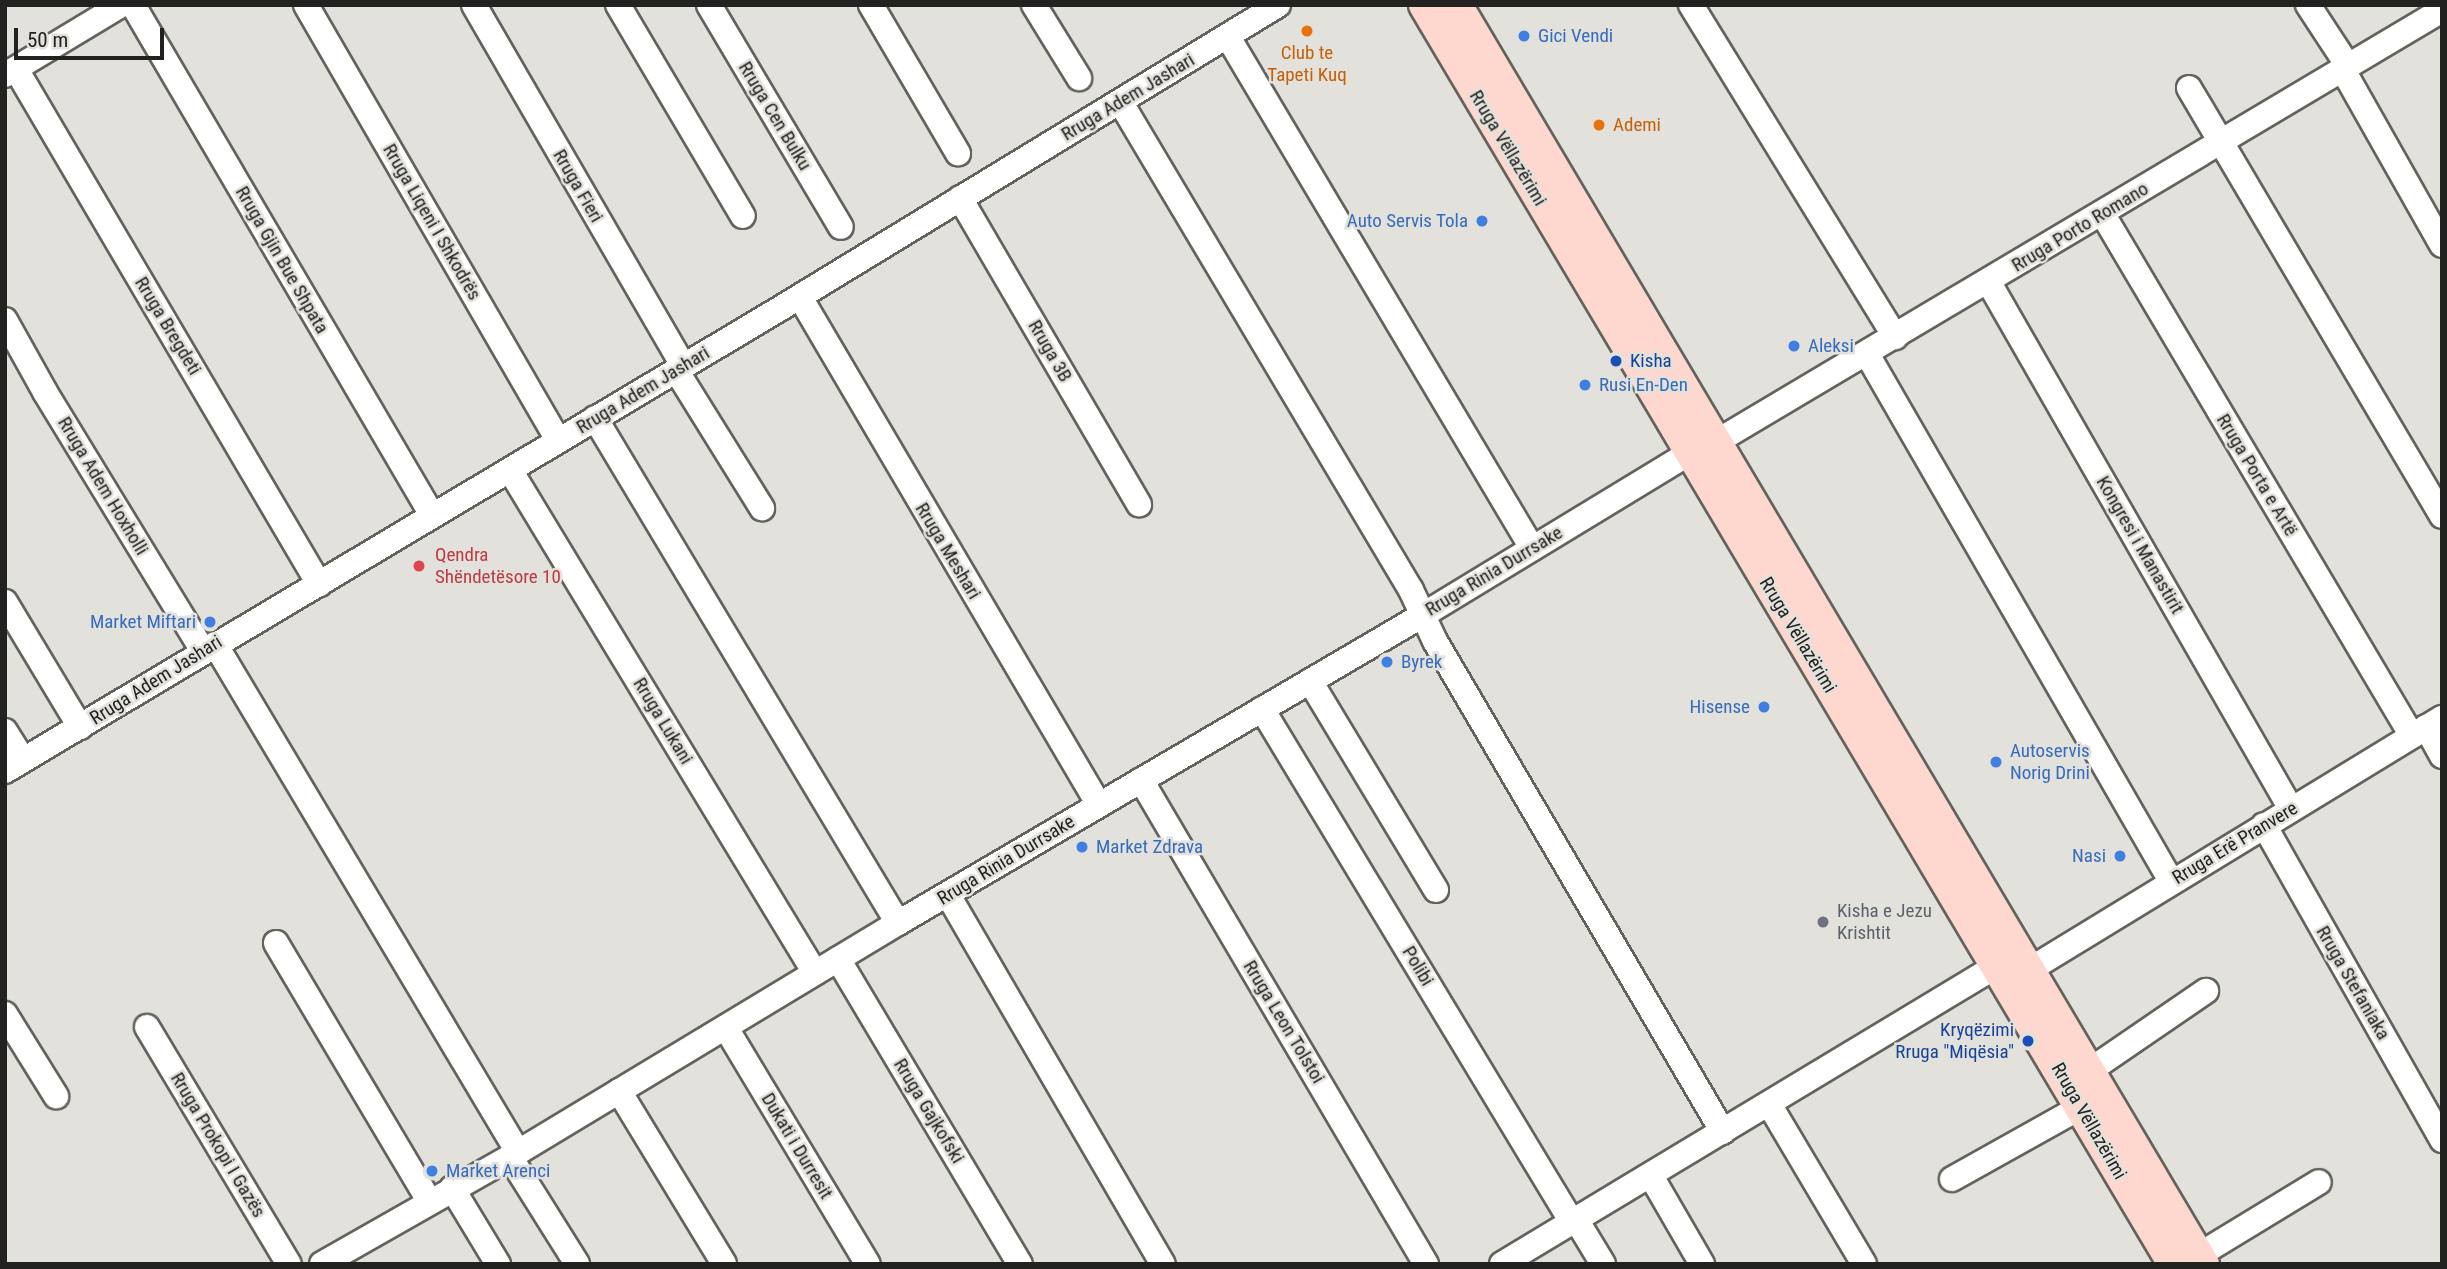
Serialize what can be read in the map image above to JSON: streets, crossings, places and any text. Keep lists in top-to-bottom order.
{
  "streets": {
    "main road": ["Rruga Vëllazërimi"],
    "street": [
      "Rruga Adem Jashari",
      "Rruga Cen Bulku",
      "Rruga Fieri",
      "Rruga Liqeni I Shkodrës",
      "Rruga Porto Romano",
      "Rruga Gjin Bue Shpata",
      "Rruga Bregdeti",
      "Rruga 3B",
      "Rruga Porta e Artë",
      "Rruga Adem Hoxholli",
      "Kongresi i Manastirit",
      "Rruga Meshari",
      "Rruga Rinia Durrsake",
      "Rruga Lukani",
      "Rruga Erë Pranvere",
      "Polibi",
      "Rruga Stefaniaka",
      "Rruga Leon Tolstoi",
      "Rruga Gajkofski",
      "Rruga Prokopi I Gazës",
      "Dukati i Durresit"
    ]
  },
  "crossings": [
    ["Rruga Adem Jashari", "Rruga Fieri"],
    ["Rruga Adem Jashari", "Rruga Liqeni I Shkodrës"],
    ["Rruga Adem Jashari", "Rruga Gjin Bue Shpata"],
    ["Rruga Adem Jashari", "Rruga Bregdeti"],
    ["Rruga Adem Jashari", "Rruga 3B"],
    ["Rruga Adem Jashari", "Rruga Adem Hoxholli"],
    ["Rruga Adem Jashari", "Rruga Meshari"],
    ["Rruga Adem Jashari", "Rruga Lukani"],
    ["Rruga Vëllazërimi", "Rruga Porto Romano"],
    ["Rruga Vëllazërimi", "Rruga Rinia Durrsake"],
    ["Rruga Vëllazërimi", "Rruga Erë Pranvere"],
    ["Rruga Porto Romano", "Rruga Porta e Artë"],
    ["Rruga Porto Romano", "Kongresi i Manastirit"],
    ["Rruga Porta e Artë", "Rruga Erë Pranvere"],
    ["Rruga Adem Hoxholli", "Rruga Rinia Durrsake"],
    ["Kongresi i Manastirit", "Rruga Erë Pranvere"],
    ["Rruga Meshari", "Rruga Rinia Durrsake"],
    ["Rruga Rinia Durrsake", "Rruga Lukani"],
    ["Rruga Rinia Durrsake", "Polibi"],
    ["Rruga Rinia Durrsake", "Rruga Leon Tolstoi"],
    ["Rruga Rinia Durrsake", "Rruga Gajkofski"],
    ["Rruga Rinia Durrsake", "Dukati i Durresit"],
    ["Rruga Erë Pranvere", "Rruga Stefaniaka"]
  ],
  "places": [
    "Club te Tapeti Kuq",
    "Gici Vendi",
    "Ademi",
    "Auto Servis Tola",
    "Aleksi",
    "Kisha",
    "Rusi En-Den",
    "Qendra Shëndetësore 10",
    "Market Miftari",
    "Byrek",
    "Hisense",
    "Autoservis Norig Drini",
    "Market Zdrava",
    "Nasi",
    "Kisha e Jezu Krishtit",
    "Kryqëzimi Rruga \"Miqësia\"",
    "Market Arenci"
  ],
  "scale_bar": "50 m"
}
